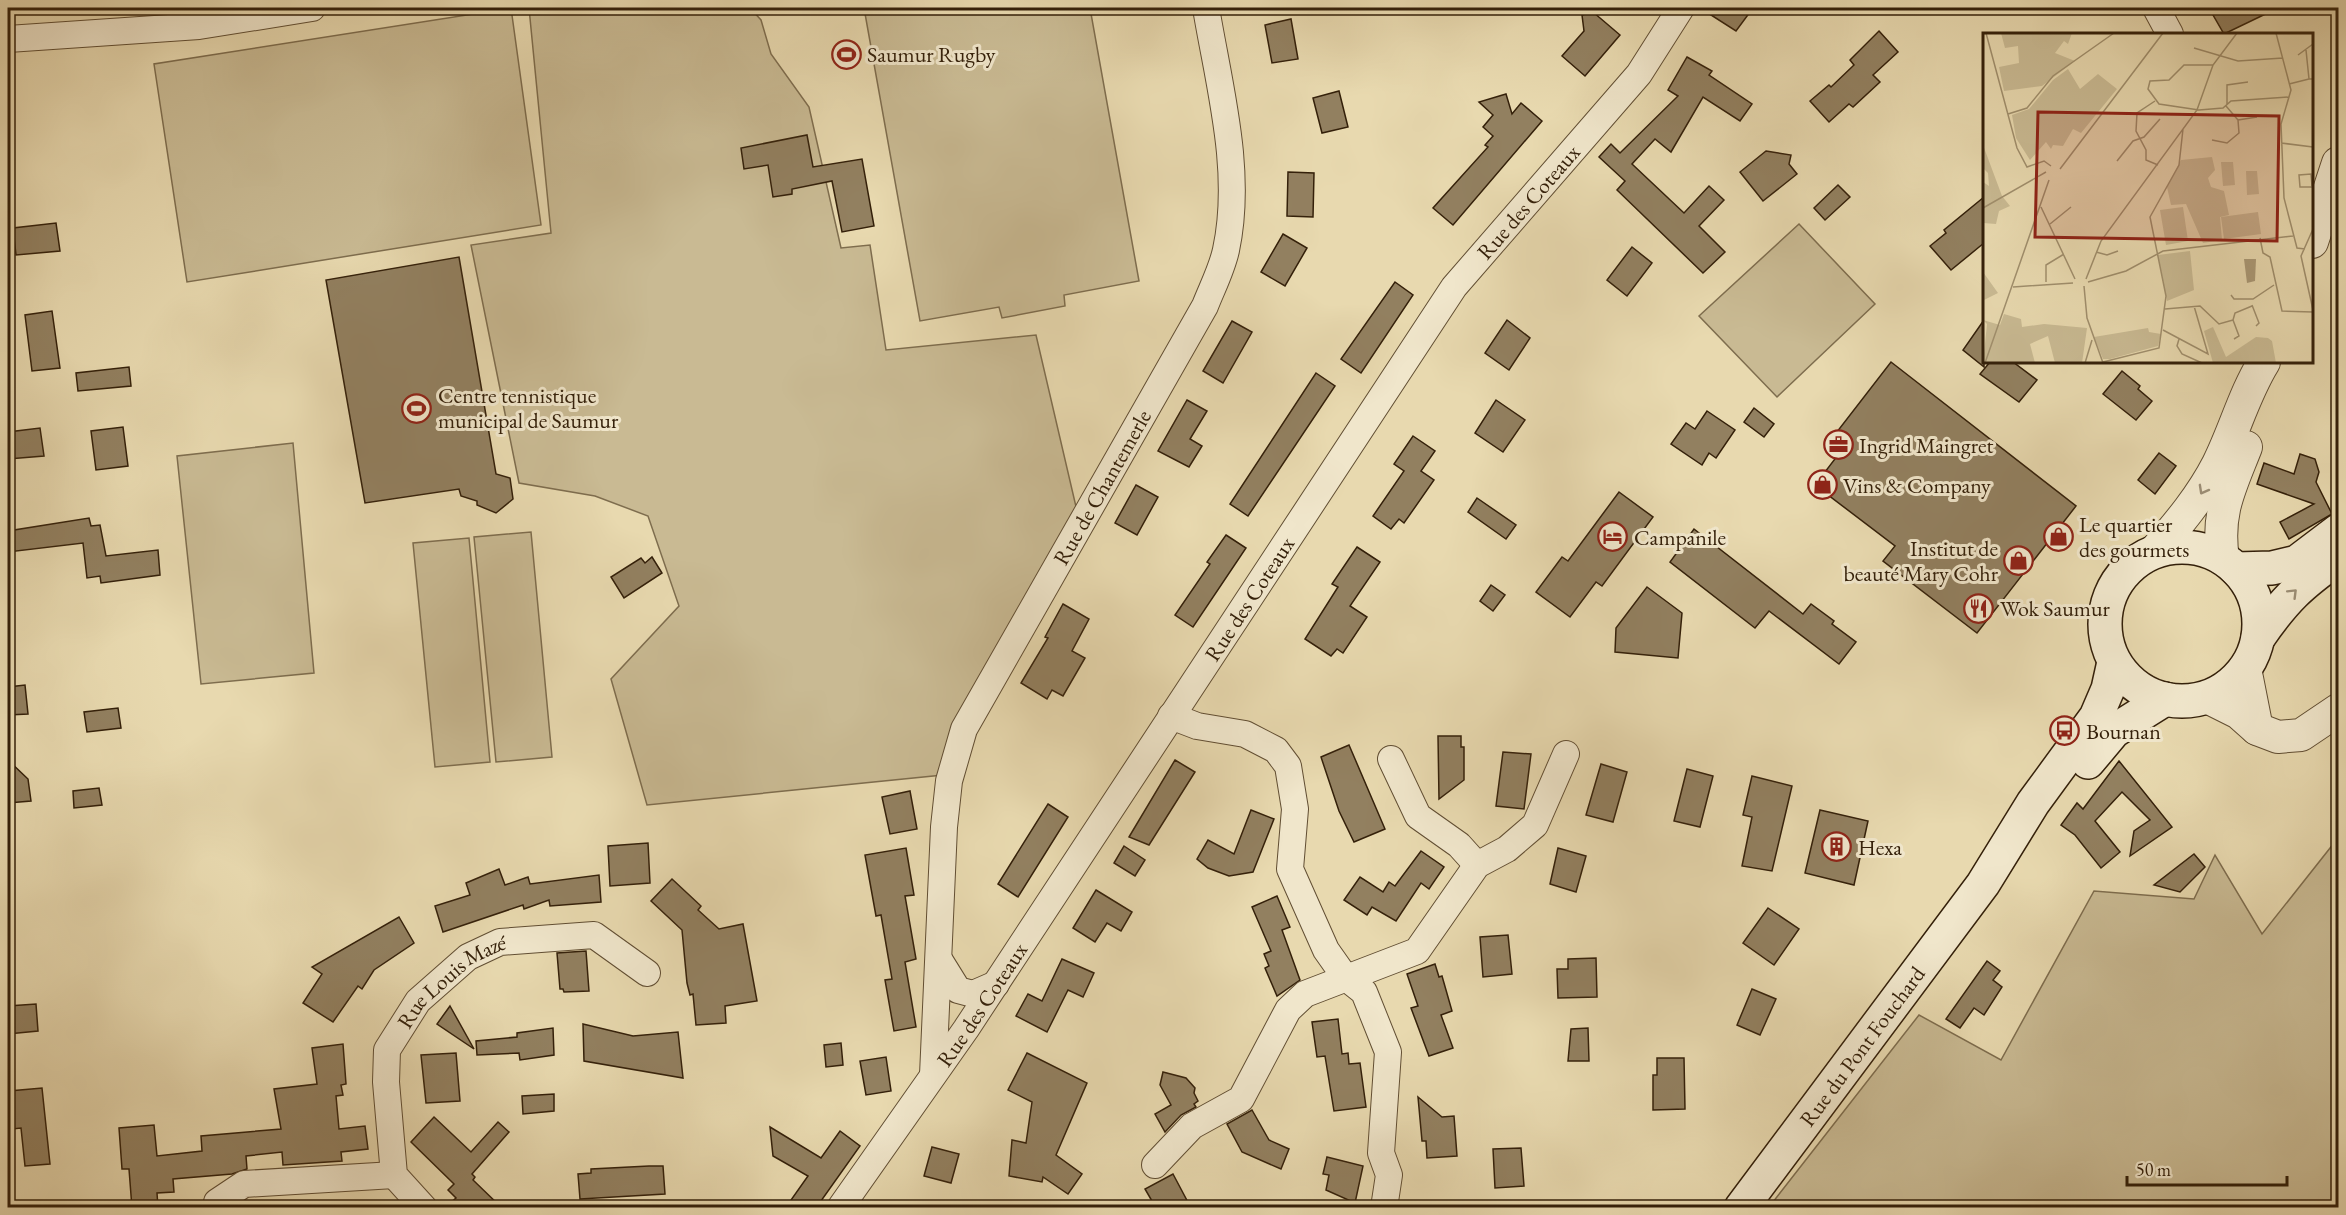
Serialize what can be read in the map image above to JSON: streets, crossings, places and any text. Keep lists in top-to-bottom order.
{
  "streets": {
    "main road": ["Rue du Pont Fouchard"],
    "street": ["Rue des Coteaux", "Rue de Chantemerle", "Rue Louis Mazé"]
  },
  "crossings": [
    ["Rue des Coteaux", "Rue de Chantemerle"]
  ],
  "places": {
    "sports": ["Saumur Rugby", "Centre tennistique municipal de Saumur"],
    "office": ["Ingrid Maingret"],
    "shop": ["Vins & Company", "Le quartier des gourmets", "Institut de beauté Mary Cohr"],
    "hotel": ["Campanile"],
    "restaurant": ["Wok Saumur"],
    "bus stop": ["Bournan"],
    "building": ["Hexa"]
  },
  "scale_bar": "50 m"
}
